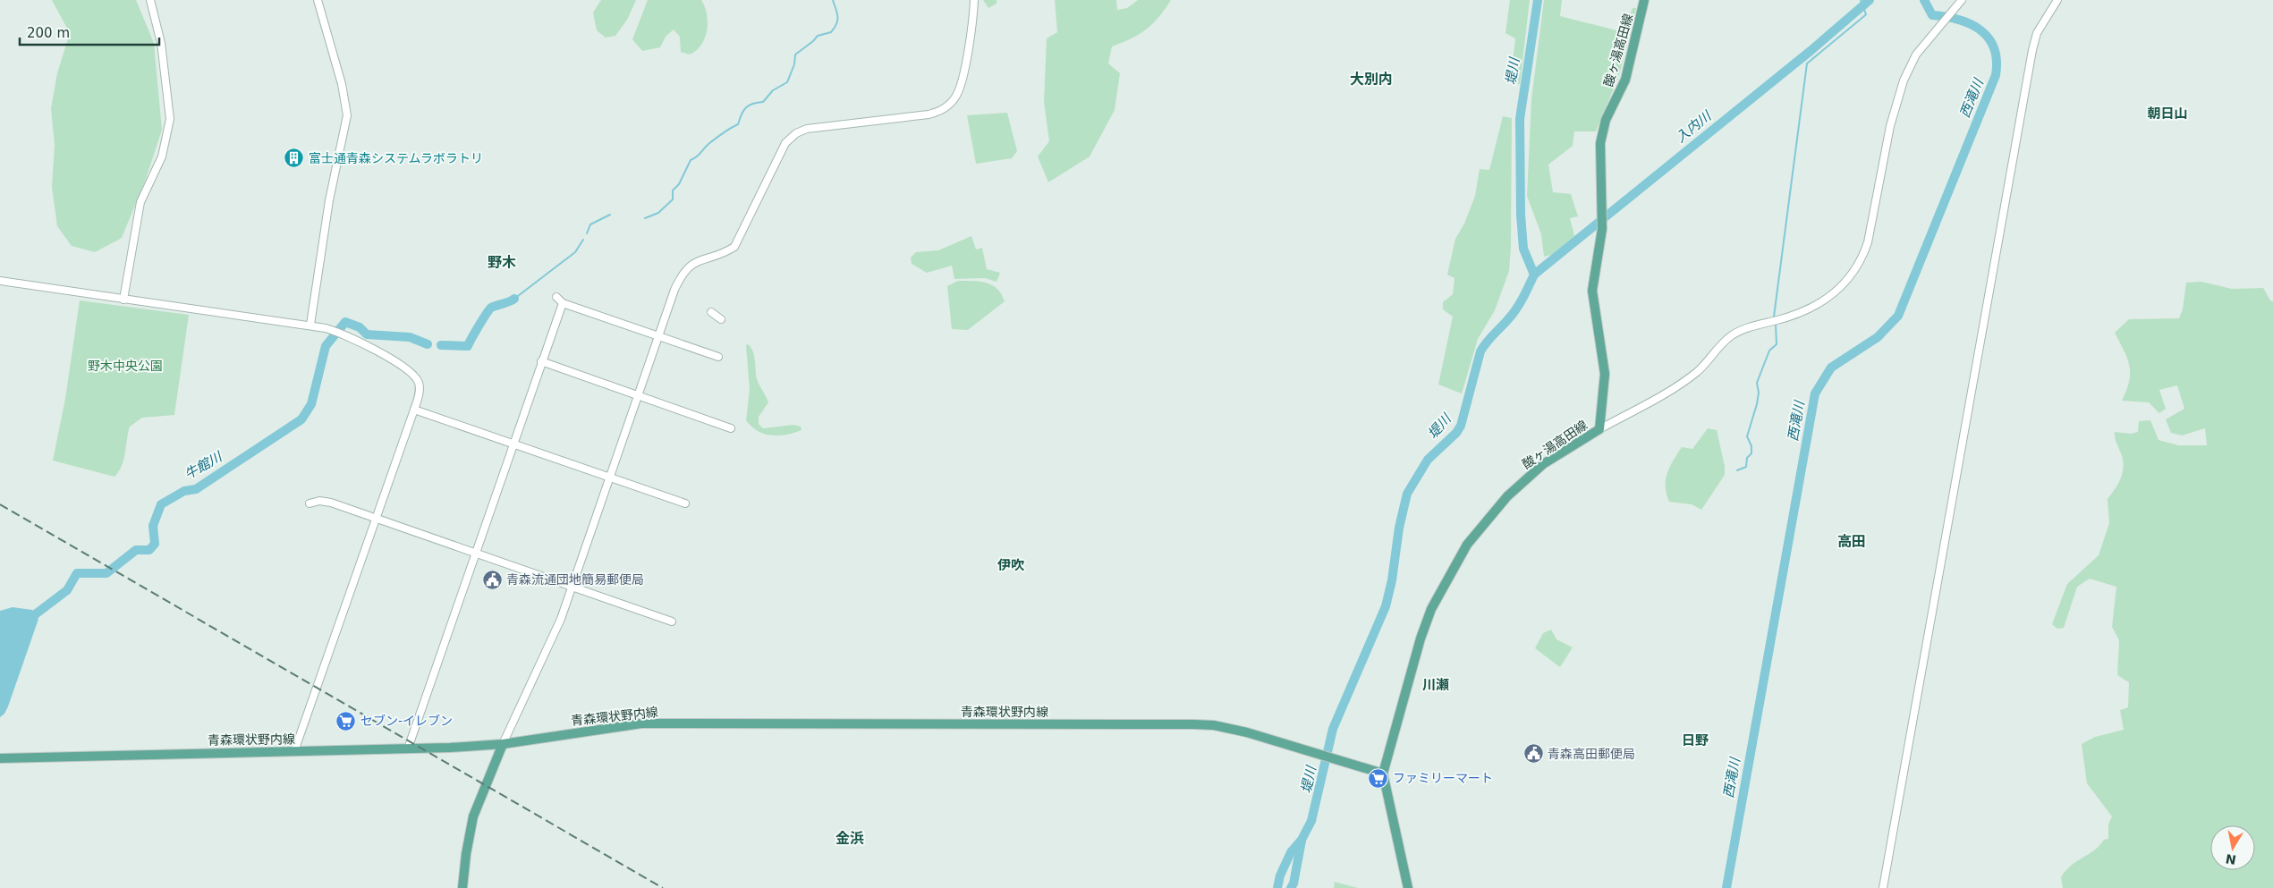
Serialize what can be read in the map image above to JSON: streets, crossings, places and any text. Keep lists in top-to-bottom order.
{
  "streets": {
    "main road": ["酸ヶ湯高田線", "青森環状野内線"]
  },
  "crossings": [
    ["酸ヶ湯高田線", "青森環状野内線"]
  ],
  "districts": [
    "大別内",
    "朝日山",
    "野木",
    "高田",
    "伊吹",
    "川瀬",
    "日野",
    "金浜"
  ],
  "water": [
    "堤川",
    "西滝川",
    "入内川",
    "牛館川"
  ],
  "parks": ["野木中央公園"],
  "places": {
    "building": ["富士通青森システムラボラトリ"],
    "public building": ["青森流通団地簡易郵便局", "青森高田郵便局"],
    "supermarket": ["セブン-イレブン", "ファミリーマート"]
  },
  "scale_bar": "200 m",
  "north": "bottom"
}
